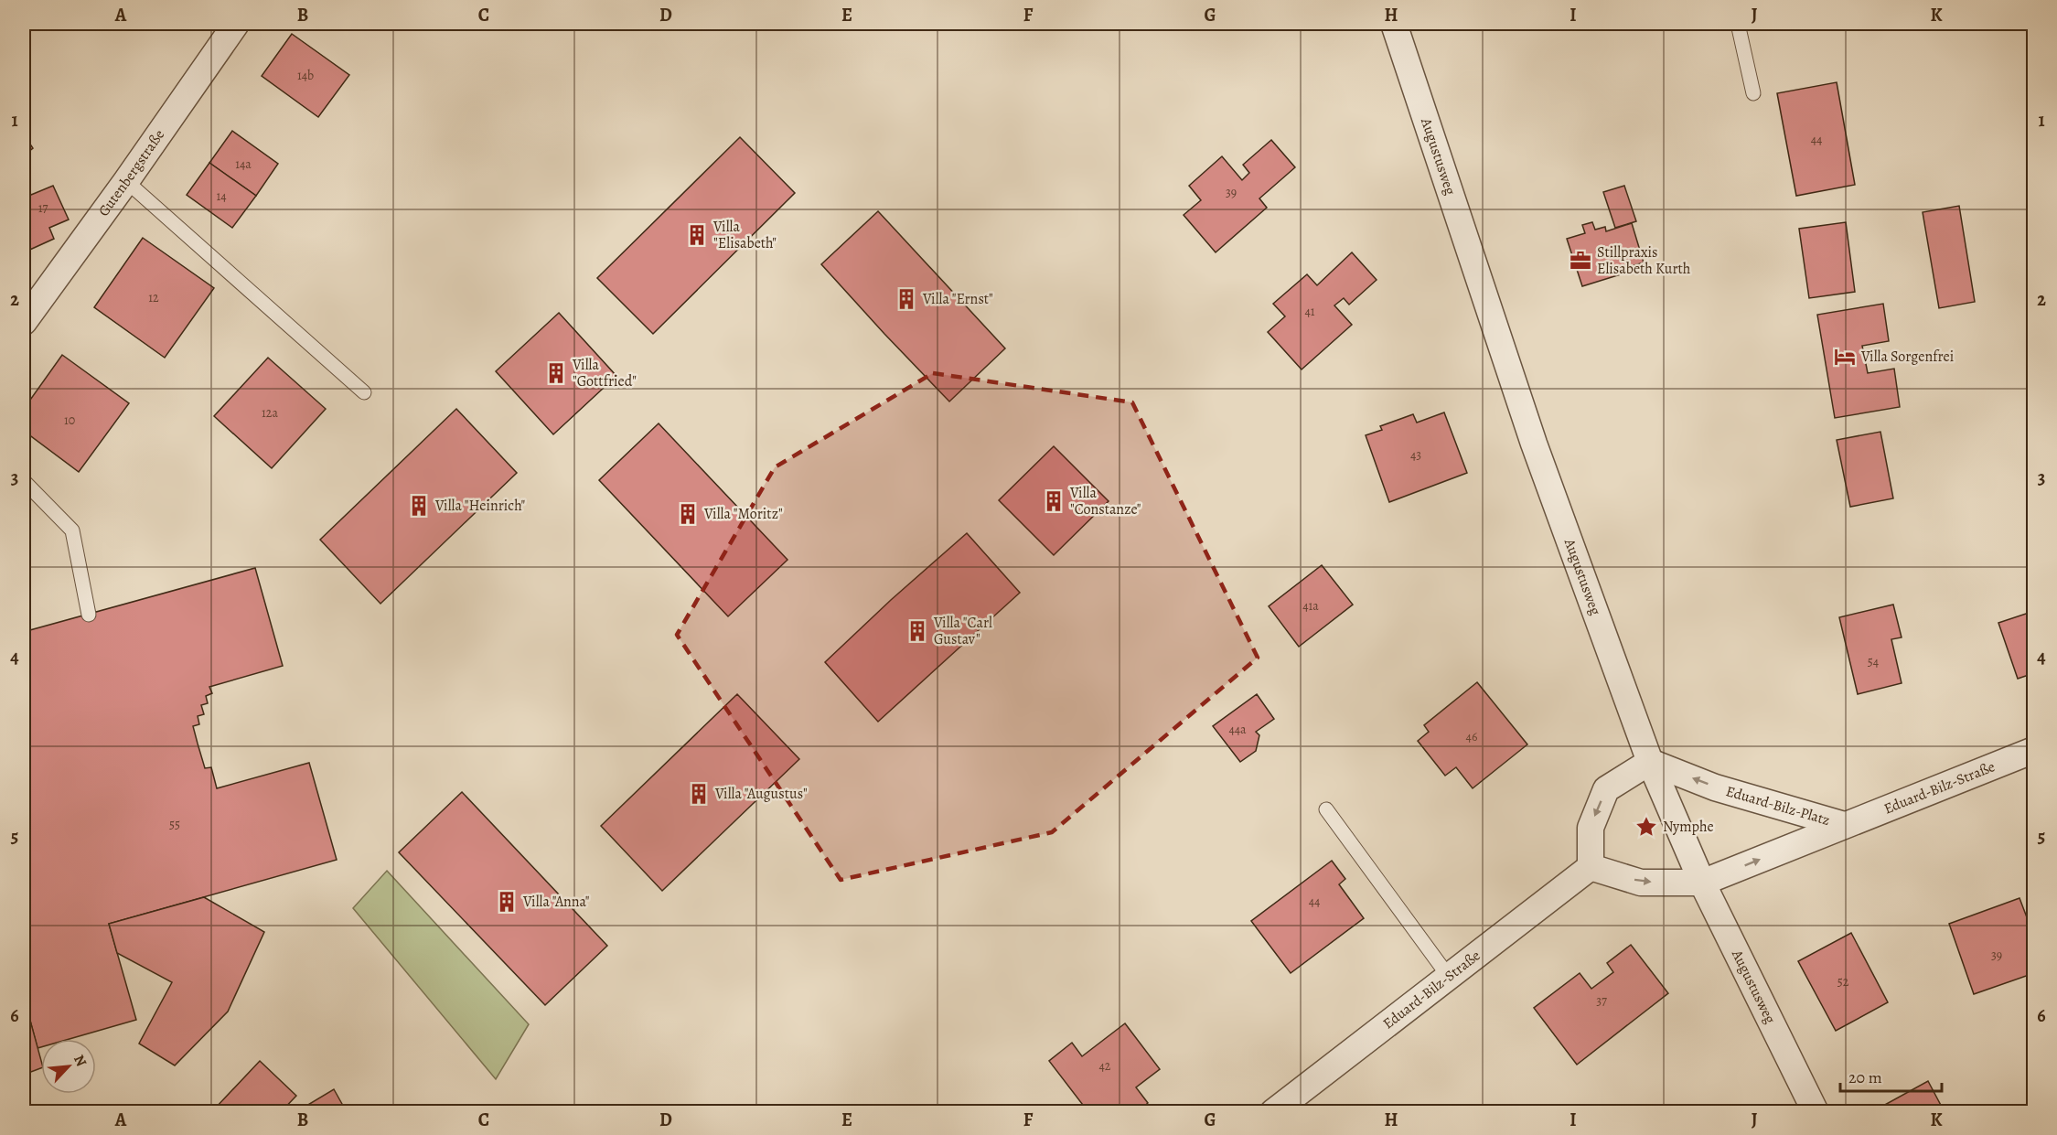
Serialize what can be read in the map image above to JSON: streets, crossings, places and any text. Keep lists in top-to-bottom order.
{
  "streets": {
    "street": [
      "Augustusweg",
      "Gutenbergstraße",
      "Eduard-Bilz-Straße",
      "Eduard-Bilz-Platz"
    ]
  },
  "crossings": [
    ["Augustusweg", "Eduard-Bilz-Platz"],
    ["Eduard-Bilz-Straße", "Eduard-Bilz-Platz"]
  ],
  "places": {
    "building": [
      "Villa \"Elisabeth\"",
      "Villa \"Ernst\"",
      "Villa \"Gottfried\"",
      "Villa \"Constanze\"",
      "Villa \"Heinrich\"",
      "Villa \"Moritz\"",
      "Villa \"Carl Gustav\"",
      "Villa \"Augustus\"",
      "Villa \"Anna\""
    ],
    "office": ["Stillpraxis Elisabeth Kurth"],
    "hotel": ["Villa Sorgenfrei"],
    "place": ["Nymphe"]
  },
  "house_numbers": [
    "14b",
    "44",
    "14a",
    "39",
    "14",
    "17",
    "12",
    "41",
    "12a",
    "10",
    "43",
    "41a",
    "54",
    "44a",
    "46",
    "55",
    "44",
    "39",
    "52",
    "37",
    "42"
  ],
  "scale_bar": "20 m",
  "north": "top right",
  "grid": {
    "columns": [
      "A",
      "B",
      "C",
      "D",
      "E",
      "F",
      "G",
      "H",
      "I",
      "J",
      "K"
    ],
    "rows": [
      "1",
      "2",
      "3",
      "4",
      "5",
      "6"
    ]
  }
}
